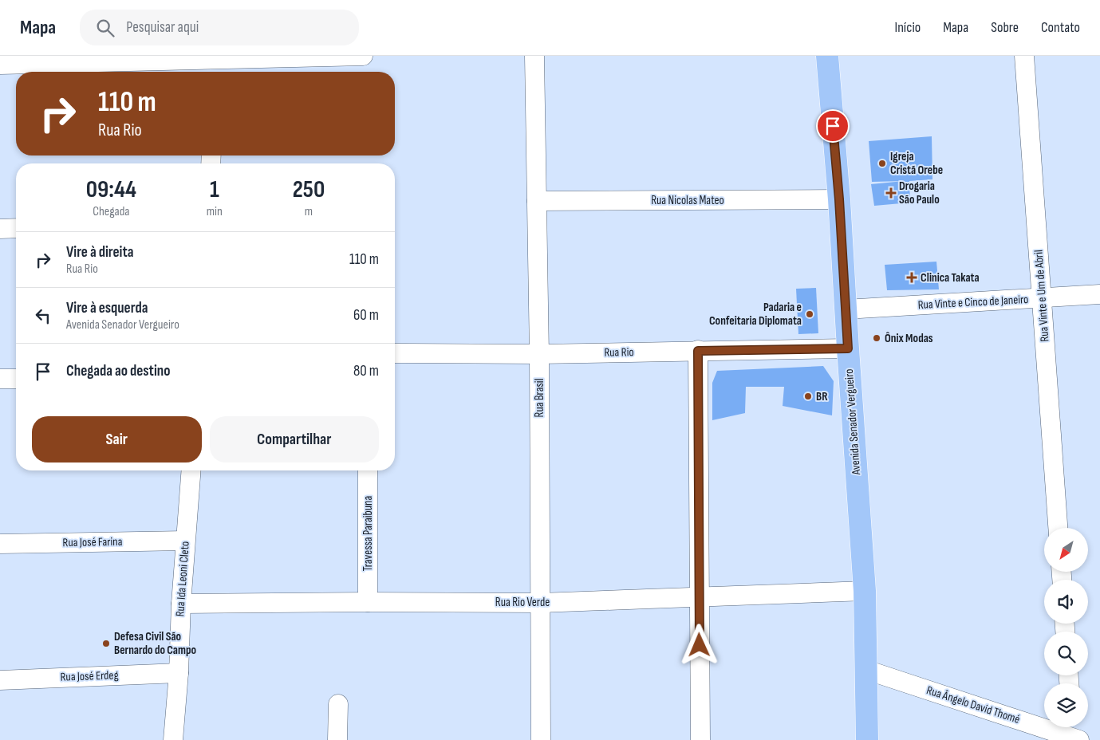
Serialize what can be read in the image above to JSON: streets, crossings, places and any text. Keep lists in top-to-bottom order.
{
  "streets": {
    "main road": ["Avenida Senador Vergueiro"],
    "street": [
      "Rua Nicolas Mateo",
      "Rua Vinte e Um de Abril",
      "Rua Vinte e Cinco de Janeiro",
      "Rua Rio",
      "Rua Brasil",
      "Travessa Paraibuna",
      "Rua José Farina",
      "Rua Ida Leoni Cleto",
      "Rua Rio Verde",
      "Rua José Erdeg",
      "Rua Ângelo David Thomé"
    ]
  },
  "crossings": [
    ["Rua Nicolas Mateo", "Rua Brasil"],
    ["Rua Nicolas Mateo", "Avenida Senador Vergueiro"],
    ["Rua Vinte e Um de Abril", "Rua Vinte e Cinco de Janeiro"],
    ["Rua Vinte e Cinco de Janeiro", "Avenida Senador Vergueiro"],
    ["Rua Rio", "Rua Brasil"],
    ["Rua Rio", "Avenida Senador Vergueiro"],
    ["Rua Brasil", "Rua Rio Verde"],
    ["Avenida Senador Vergueiro", "Rua Rio Verde"],
    ["Avenida Senador Vergueiro", "Rua Ângelo David Thomé"],
    ["Travessa Paraibuna", "Rua Rio Verde"],
    ["Rua José Farina", "Rua Ida Leoni Cleto"],
    ["Rua Ida Leoni Cleto", "Rua Rio Verde"],
    ["Rua Ida Leoni Cleto", "Rua José Erdeg"]
  ],
  "places": {
    "other": [
      "Igreja Cristã Orebe",
      "Padaria e Confeitaria Diplomata",
      "Ônix Modas",
      "BR",
      "Defesa Civil São Bernardo do Campo"
    ],
    "health": ["Drogaria São Paulo", "Clinica Takata"]
  },
  "north": "bottom left",
  "page": {
    "header": "Mapa",
    "search": "Pesquisar aqui",
    "nav": [
      "Início",
      "Mapa",
      "Sobre",
      "Contato"
    ],
    "turn": ["110 m", "Rua Rio"],
    "eta": [
      "09:44",
      "Chegada",
      "1",
      "min",
      "250",
      "m"
    ],
    "list": [
      {
        "name": "Vire à direita",
        "note": "Rua Rio",
        "value": "110 m"
      },
      {
        "name": "Vire à esquerda",
        "note": "Avenida Senador Vergueiro",
        "value": "60 m"
      },
      {
        "name": "Chegada ao destino",
        "value": "80 m"
      }
    ],
    "buttons": ["Sair", "Compartilhar"]
  }
}
